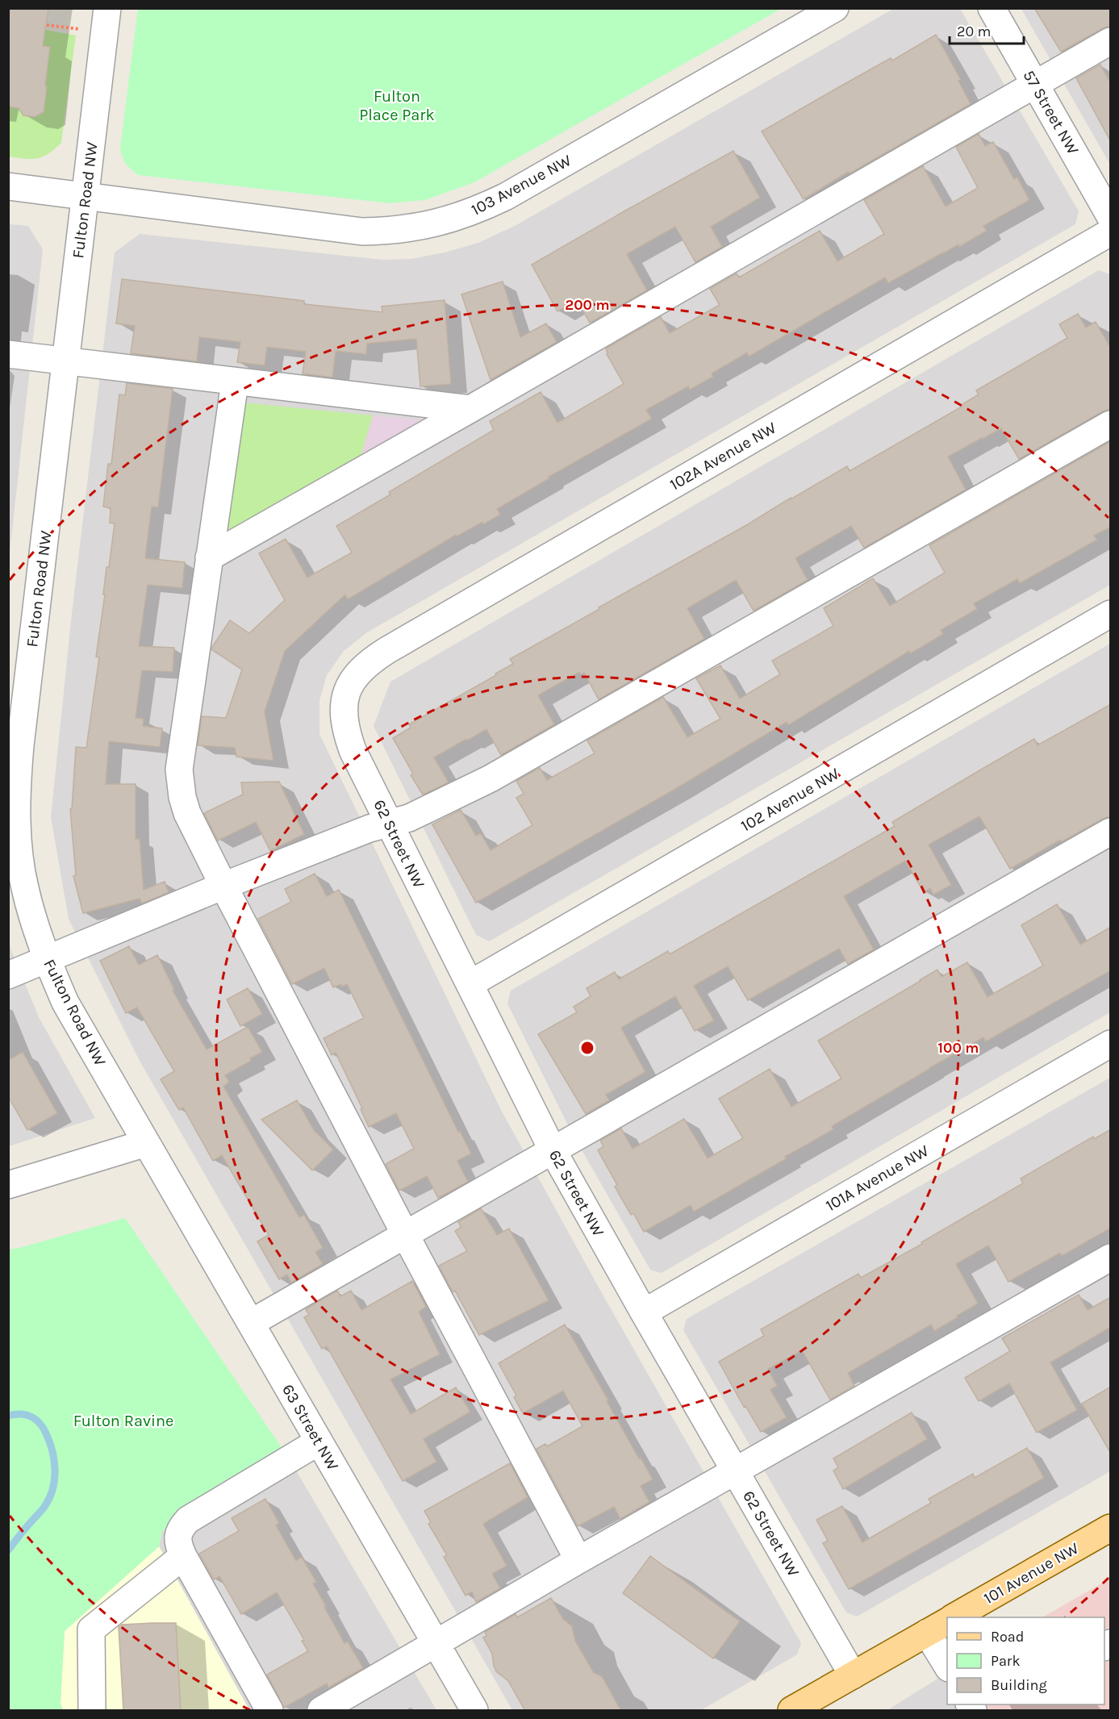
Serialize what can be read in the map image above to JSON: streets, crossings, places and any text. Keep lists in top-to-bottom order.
{
  "streets": {
    "main road": ["101 Avenue NW"],
    "street": [
      "57 Street NW",
      "103 Avenue NW",
      "Fulton Road NW",
      "102A Avenue NW",
      "102 Avenue NW",
      "62 Street NW",
      "101A Avenue NW",
      "63 Street NW"
    ]
  },
  "crossings": [
    ["103 Avenue NW", "Fulton Road NW"],
    ["Fulton Road NW", "63 Street NW"],
    ["102A Avenue NW", "62 Street NW"],
    ["102 Avenue NW", "62 Street NW"],
    ["62 Street NW", "101A Avenue NW"]
  ],
  "parks": ["Fulton Place Park", "Fulton Ravine"],
  "legend": ["Road", "Park", "Building"],
  "scale_bar": "20 m",
  "rings": ["200 m", "100 m"]
}
